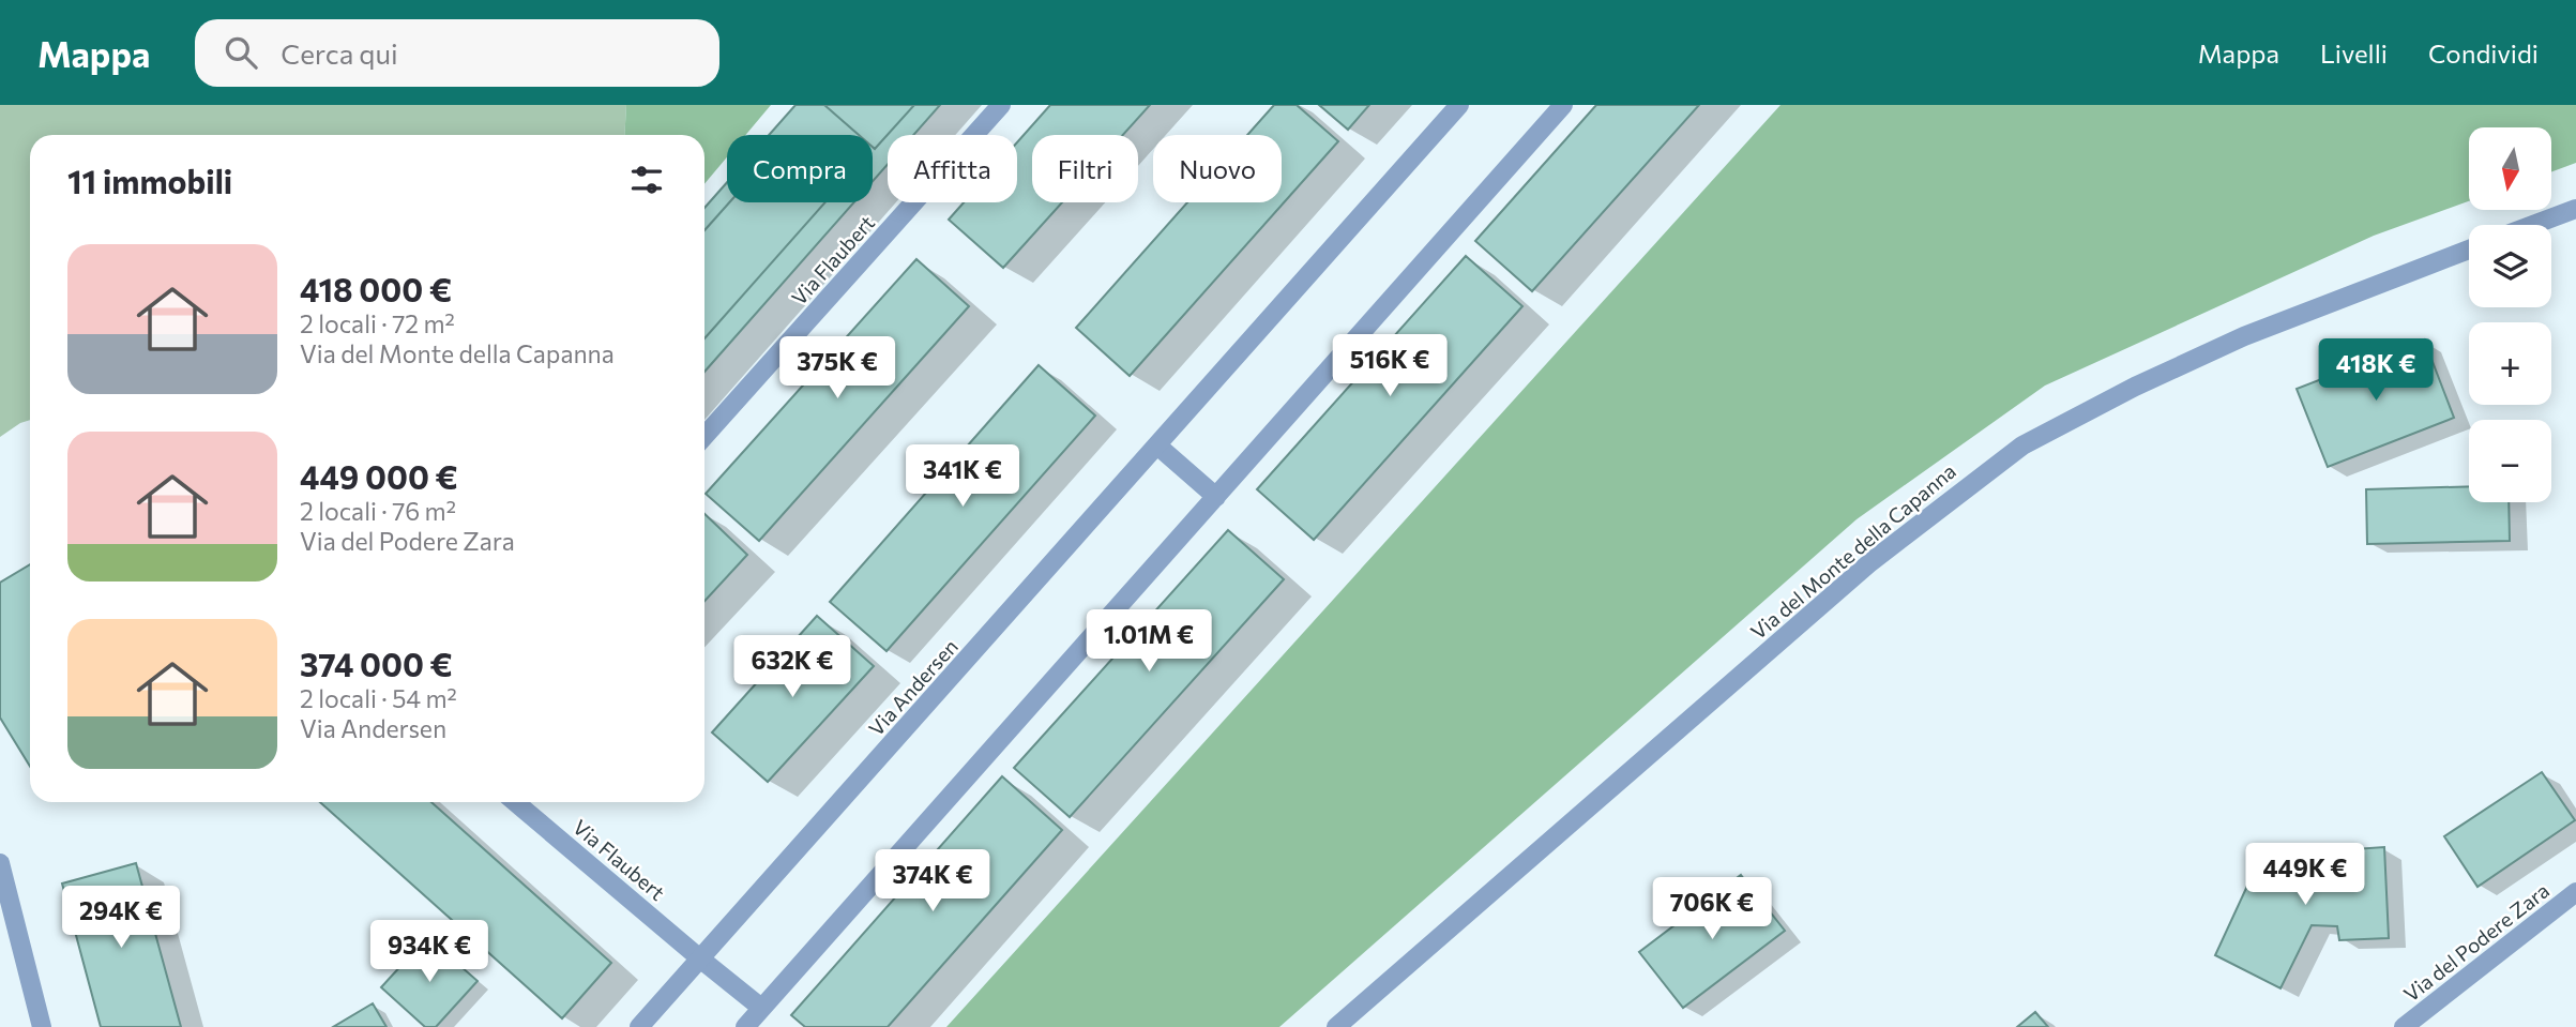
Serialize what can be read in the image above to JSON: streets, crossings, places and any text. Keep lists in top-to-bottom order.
{
  "streets": {
    "street": [
      "Via Flaubert",
      "Via del Monte della Capanna",
      "Via Andersen",
      "Via del Podere Zara"
    ]
  },
  "crossings": [
    ["Via Flaubert", "Via Andersen"]
  ],
  "north": "bottom",
  "page": {
    "header": "Mappa",
    "search": "Cerca qui",
    "nav": ["Mappa", "Livelli", "Condividi"],
    "map_buttons": ["+", "−"],
    "chip": [
      "Compra",
      "Affitta",
      "Filtri",
      "Nuovo"
    ],
    "heading": "11 immobili",
    "list": [
      {
        "name": "418 000 €",
        "note": "2 locali · 72 m² · Via del Monte della Capanna"
      },
      {
        "name": "449 000 €",
        "note": "2 locali · 76 m² · Via del Podere Zara"
      },
      {
        "name": "374 000 €",
        "note": "2 locali · 54 m² · Via Andersen"
      }
    ],
    "price": [
      "516K €",
      "375K €",
      "418K €",
      "341K €",
      "1.01M €",
      "632K €",
      "449K €",
      "374K €",
      "706K €",
      "294K €",
      "934K €"
    ]
  }
}
